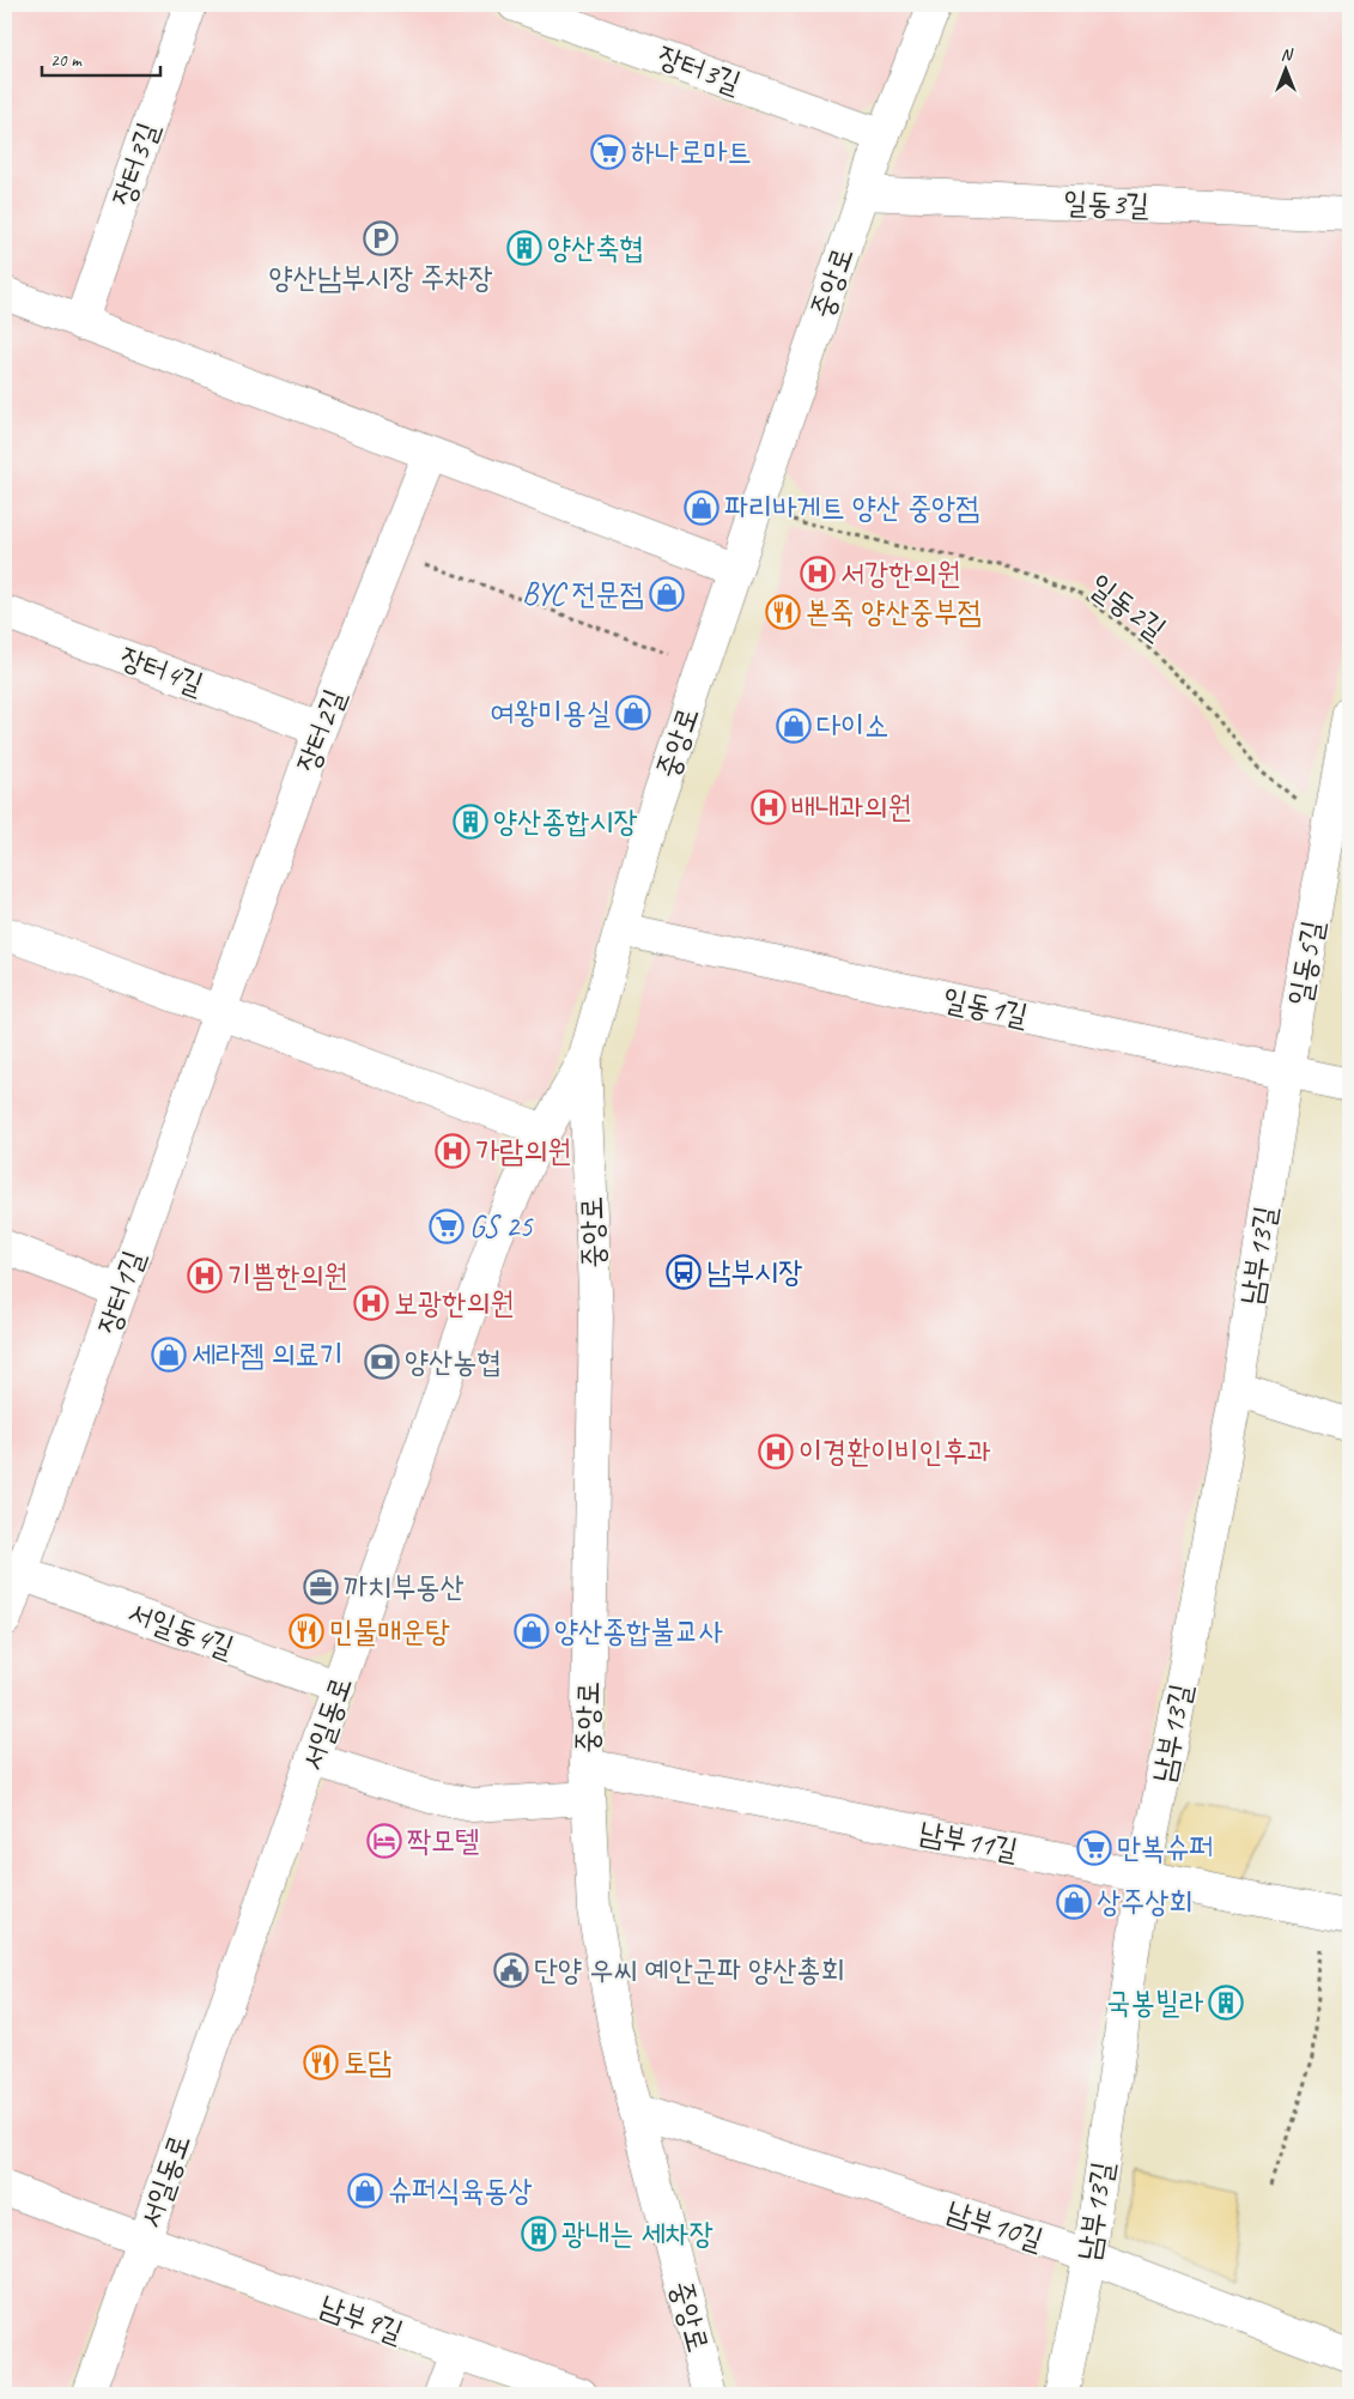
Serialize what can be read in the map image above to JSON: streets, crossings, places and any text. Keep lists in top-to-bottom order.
{
  "streets": {
    "street": [
      "장터3길",
      "일동3길",
      "중앙로",
      "장터4길",
      "장터2길",
      "일동5길",
      "일동1길",
      "남부13길",
      "장터1길",
      "서일동4길",
      "서일동로",
      "남부11길",
      "남부10길",
      "남부9길"
    ],
    "path": ["일동2길"]
  },
  "crossings": [
    ["장터3길", "중앙로"],
    ["일동3길", "중앙로"],
    ["중앙로", "일동2길"],
    ["중앙로", "일동1길"],
    ["중앙로", "서일동로"],
    ["중앙로", "남부11길"],
    ["중앙로", "남부10길"],
    ["일동2길", "일동5길"],
    ["장터4길", "장터2길"],
    ["장터2길", "장터1길"],
    ["일동5길", "일동1길"],
    ["일동5길", "남부13길"],
    ["일동1길", "남부13길"],
    ["남부13길", "남부11길"],
    ["남부13길", "남부10길"],
    ["장터1길", "서일동4길"],
    ["서일동4길", "서일동로"],
    ["서일동로", "남부9길"]
  ],
  "places": {
    "supermarket": ["하나로마트", "GS 25", "만복슈퍼"],
    "parking": ["양산남부시장 주차장"],
    "building": [
      "양산축협",
      "양산종합시장",
      "국봉빌라",
      "광내는 세차장"
    ],
    "shop": [
      "파리바게트 양산 중앙점",
      "BYC 전문점",
      "여왕미용실",
      "다이소",
      "세라젬 의료기",
      "양산종합불교사",
      "상주상회",
      "슈퍼식육동상"
    ],
    "hospital": [
      "서강한의원",
      "배내과의원",
      "가람의원",
      "기쁨한의원",
      "보광한의원",
      "이경환이비인후과"
    ],
    "restaurant": ["본죽 양산중부점", "민물매운탕", "토담"],
    "bus stop": ["남부시장"],
    "bank": ["양산농협"],
    "office": ["까치부동산"],
    "hotel": ["짝모텔"],
    "public building": ["단양 우씨 예안군파 양산총회"]
  },
  "scale_bar": "20 m",
  "north": "top"
}
